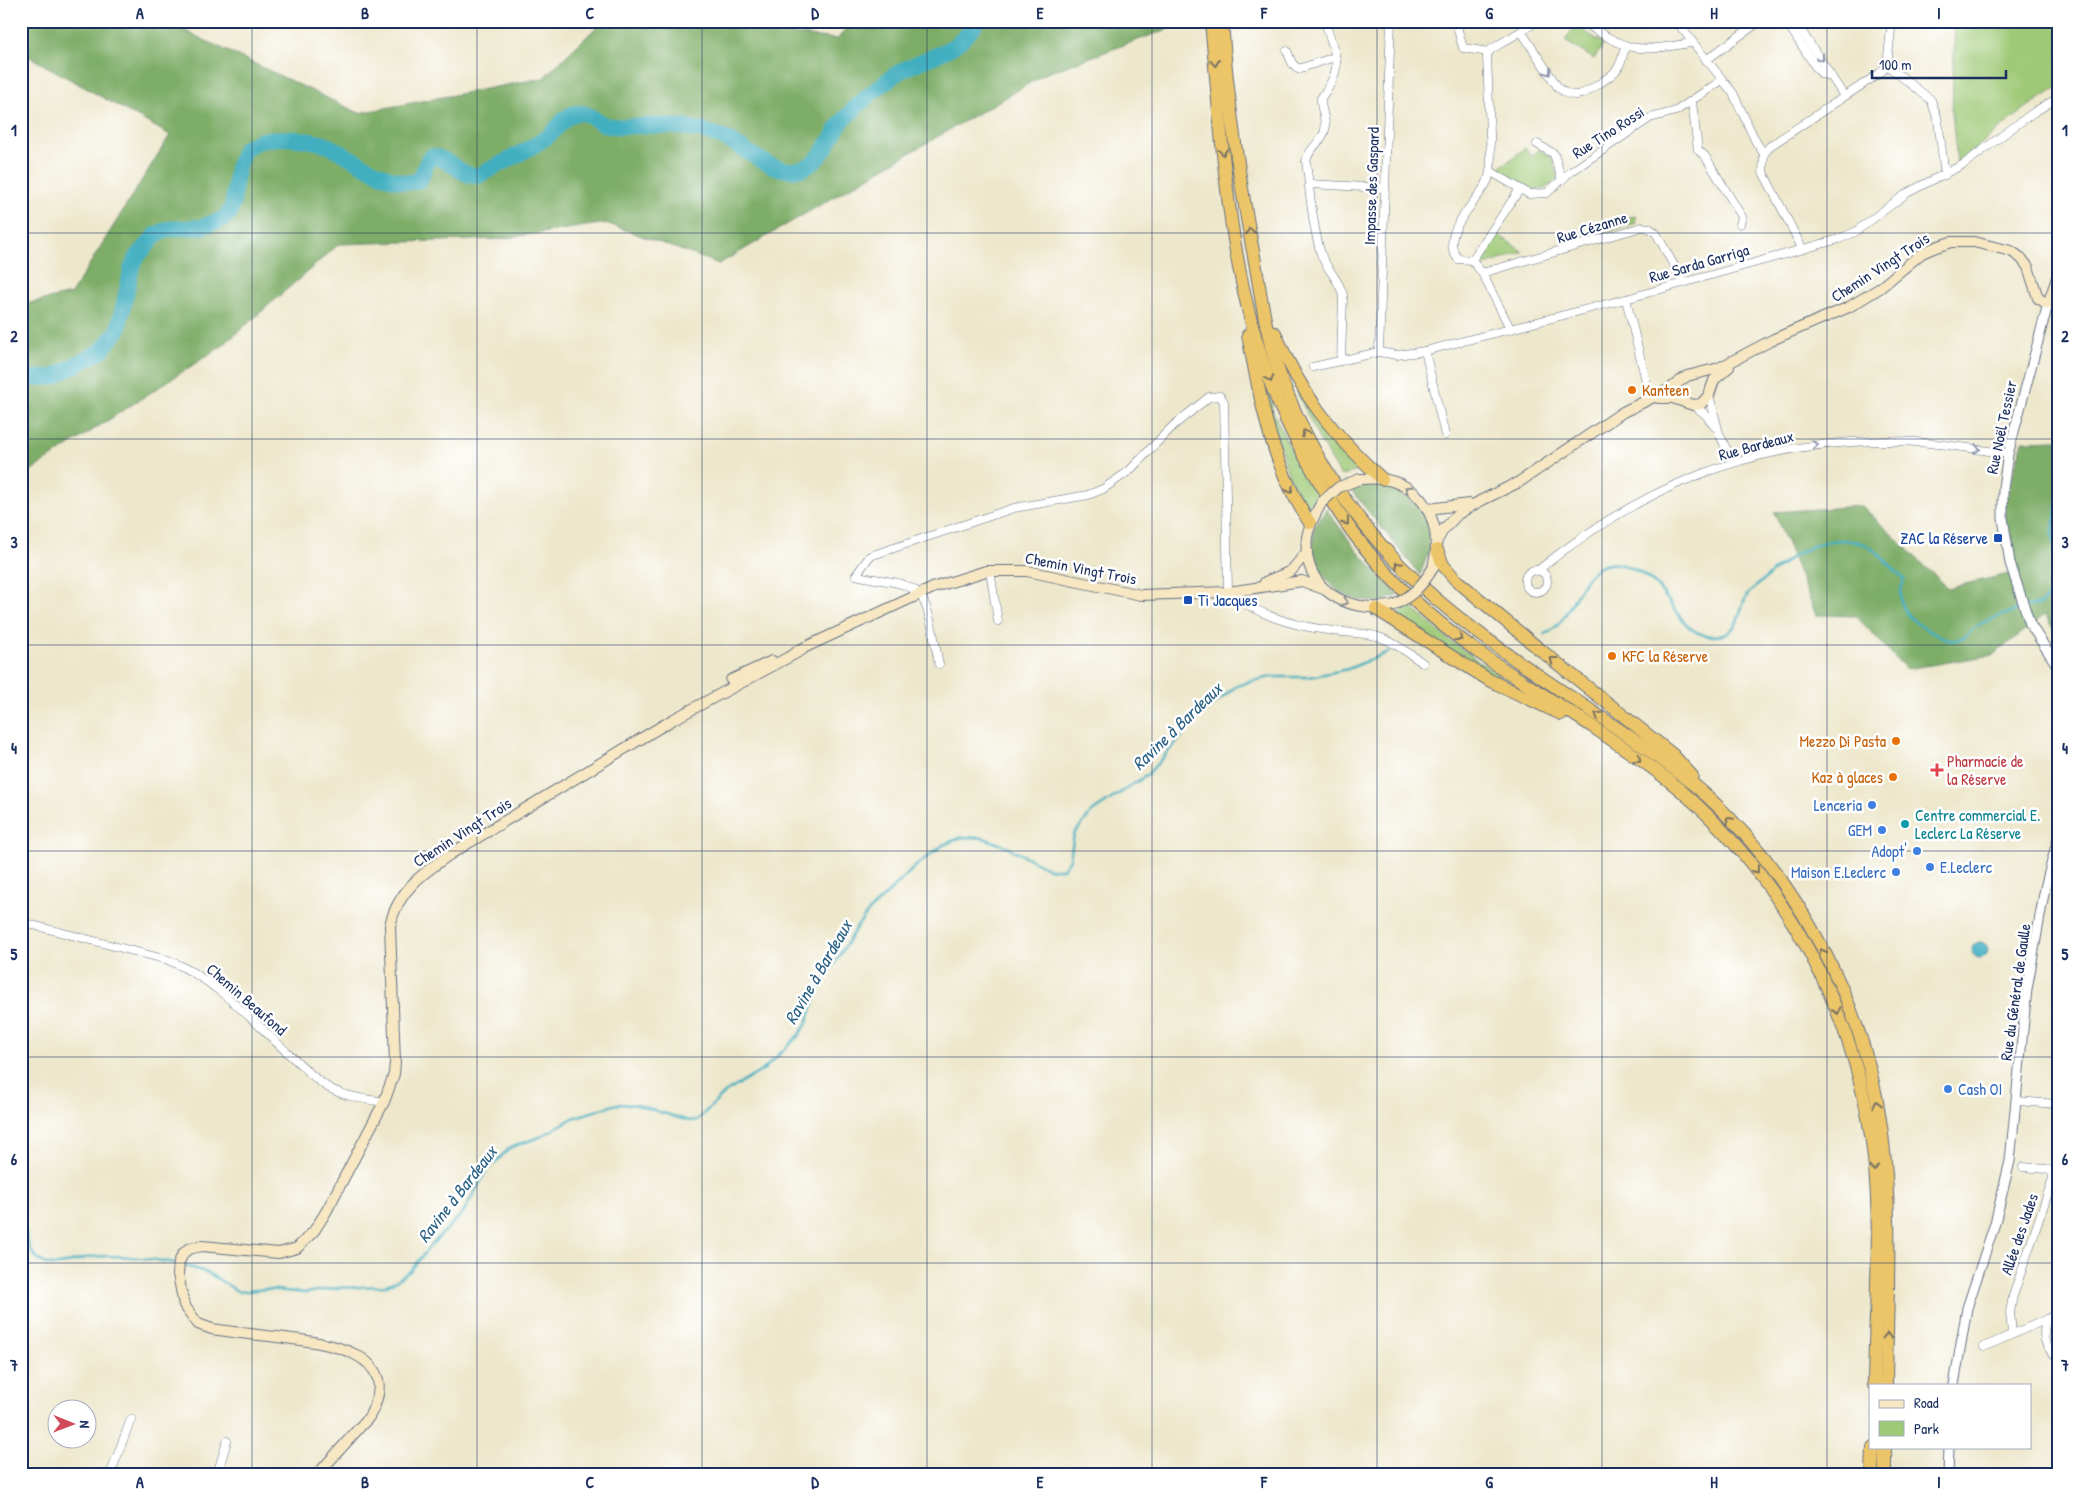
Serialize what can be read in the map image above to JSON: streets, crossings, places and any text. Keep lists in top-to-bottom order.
{
  "streets": {
    "main road": ["Chemin Vingt Trois", "Rue Noël Tessier"],
    "street": [
      "Rue Tino Rossi",
      "Impasse des Gaspard",
      "Rue Cézanne",
      "Rue Sarda Garriga",
      "Rue Bardeaux",
      "Rue du Général de Gaulle",
      "Chemin Beaufond",
      "Allée des Jades"
    ]
  },
  "crossings": [
    ["Impasse des Gaspard", "Rue Sarda Garriga"],
    ["Rue Cézanne", "Rue Sarda Garriga"],
    ["Chemin Vingt Trois", "Rue Noël Tessier"],
    ["Chemin Vingt Trois", "Chemin Beaufond"],
    ["Rue Noël Tessier", "Rue Bardeaux"]
  ],
  "one_way": ["Rue Bardeaux"],
  "water": ["Ravine à Bardeaux"],
  "places": {
    "other": [
      "Kanteen",
      "KFC la Réserve",
      "Mezzo Di Pasta",
      "Kaz à glaces",
      "Lenceria",
      "Centre commercial E. Leclerc La Réserve",
      "GEM",
      "Adopt'",
      "E.Leclerc",
      "Maison E.Leclerc",
      "Cash OI"
    ],
    "transit": ["ZAC la Réserve", "Ti Jacques"],
    "health": ["Pharmacie de la Réserve"]
  },
  "legend": ["Road", "Park"],
  "scale_bar": "100 m",
  "north": "right",
  "grid": {
    "columns": [
      "A",
      "B",
      "C",
      "D",
      "E",
      "F",
      "G",
      "H",
      "I"
    ],
    "rows": [
      "1",
      "2",
      "3",
      "4",
      "5",
      "6",
      "7"
    ]
  }
}
